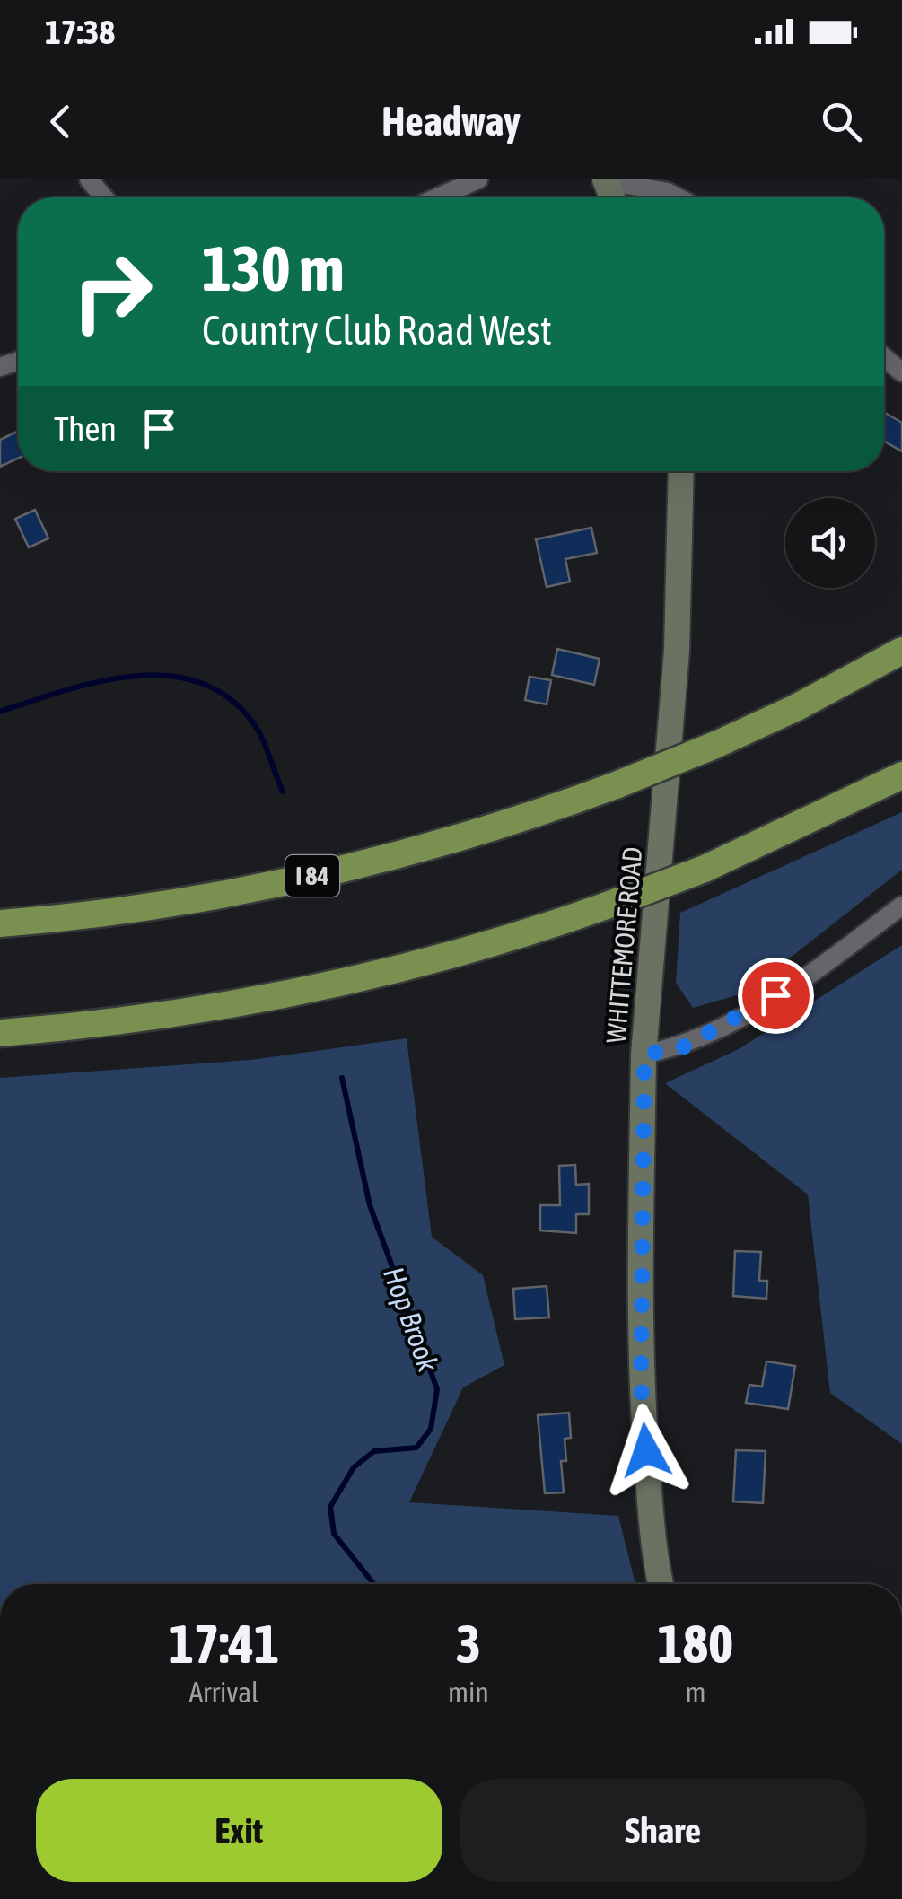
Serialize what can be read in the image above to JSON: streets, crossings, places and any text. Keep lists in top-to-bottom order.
{
  "streets": {
    "highway": ["I 84"],
    "main road": ["WHITTEMORE ROAD"]
  },
  "water": ["Hop Brook"],
  "page": {
    "status": "17:38",
    "header": "Headway",
    "turn": ["130 m", "Country Club Road West"],
    "then": "Then",
    "eta": [
      "17:41",
      "Arrival",
      "3",
      "min",
      "180",
      "m"
    ],
    "buttons": ["Exit", "Share"]
  }
}
